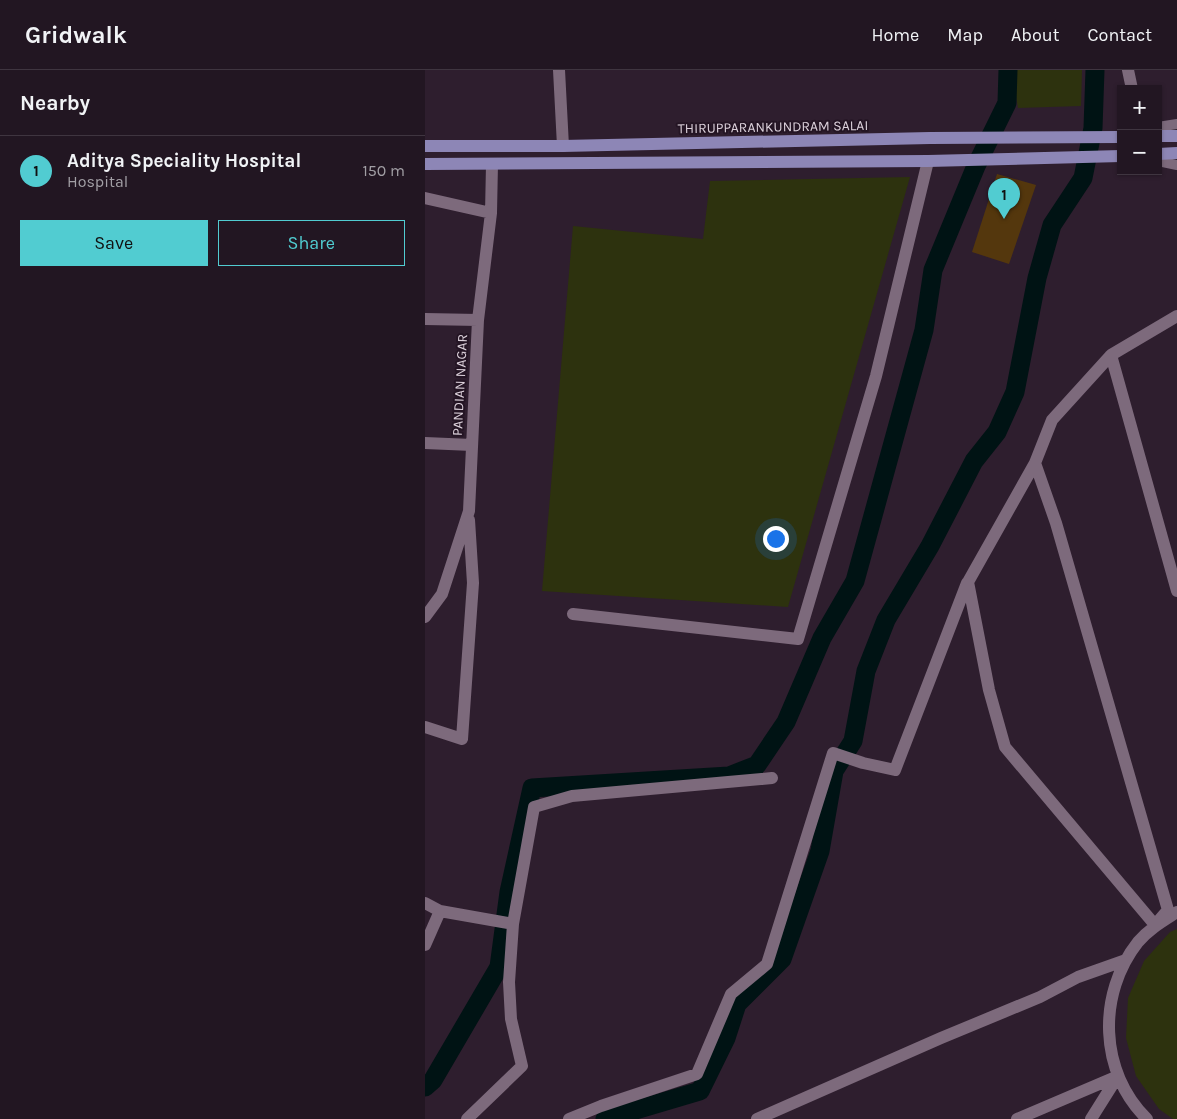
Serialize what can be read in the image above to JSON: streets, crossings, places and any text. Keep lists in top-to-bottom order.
{
  "streets": {
    "main road": ["THIRUPPARANKUNDRAM SALAI"],
    "street": ["PANDIAN NAGAR"]
  },
  "page": {
    "header": "Gridwalk",
    "nav": [
      "Home",
      "Map",
      "About",
      "Contact"
    ],
    "heading": "Nearby",
    "map_buttons": ["+", "−"],
    "list": [
      {
        "mark": "1",
        "name": "Aditya Speciality Hospital",
        "note": "Hospital",
        "value": "150 m"
      }
    ],
    "pins": "1",
    "buttons": ["Save", "Share"]
  }
}
